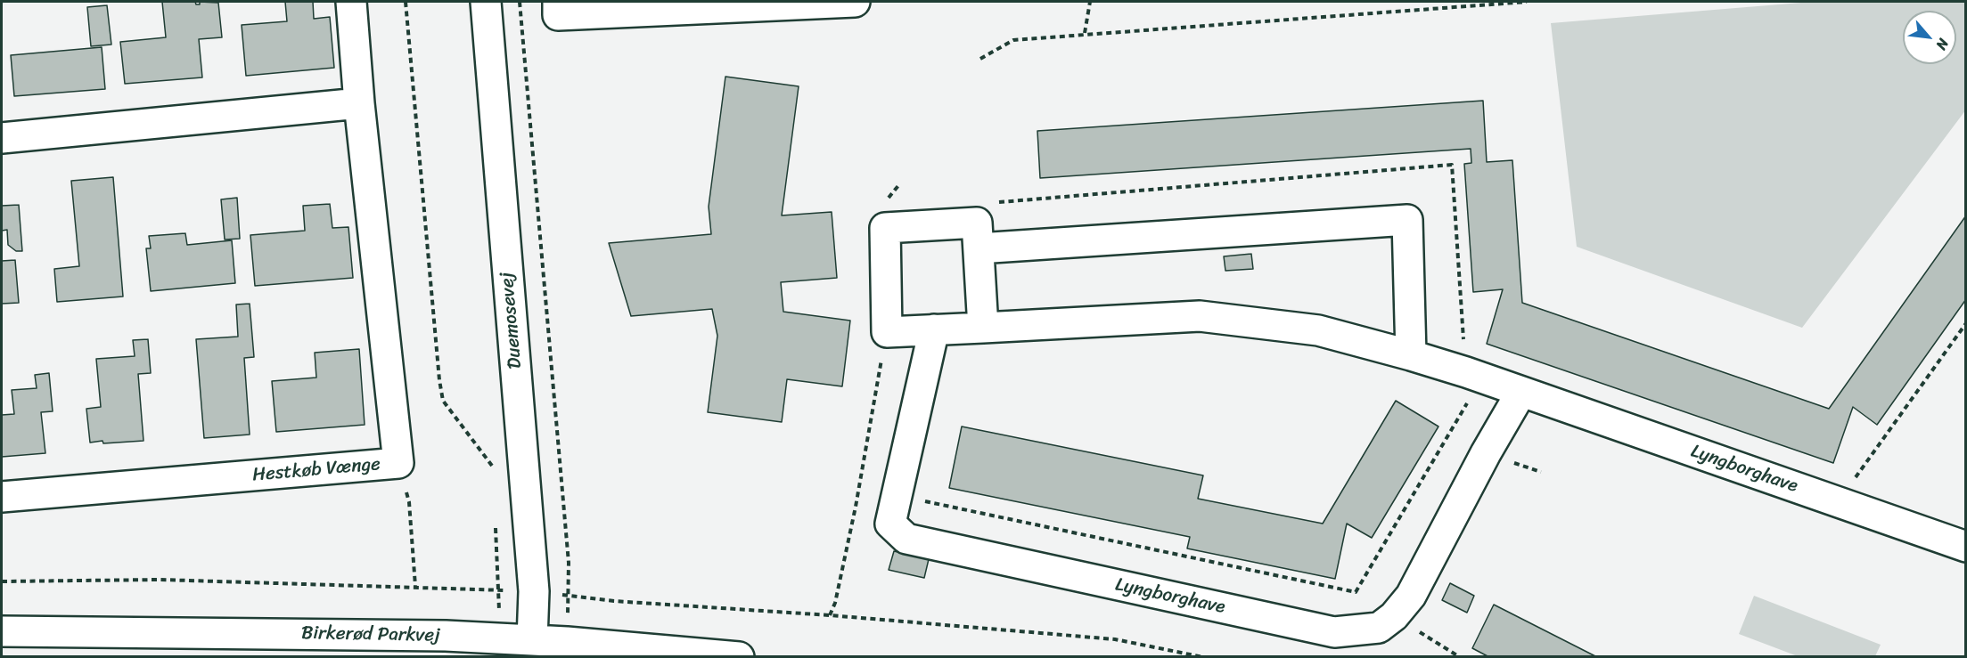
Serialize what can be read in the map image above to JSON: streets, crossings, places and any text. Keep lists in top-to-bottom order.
{
  "streets": {
    "street": [
      "Duemosevej",
      "Lyngborghave",
      "Hestkøb Vænge",
      "Birkerød Parkvej"
    ]
  },
  "crossings": [
    ["Duemosevej", "Birkerød Parkvej"]
  ],
  "north": "bottom right"
}
